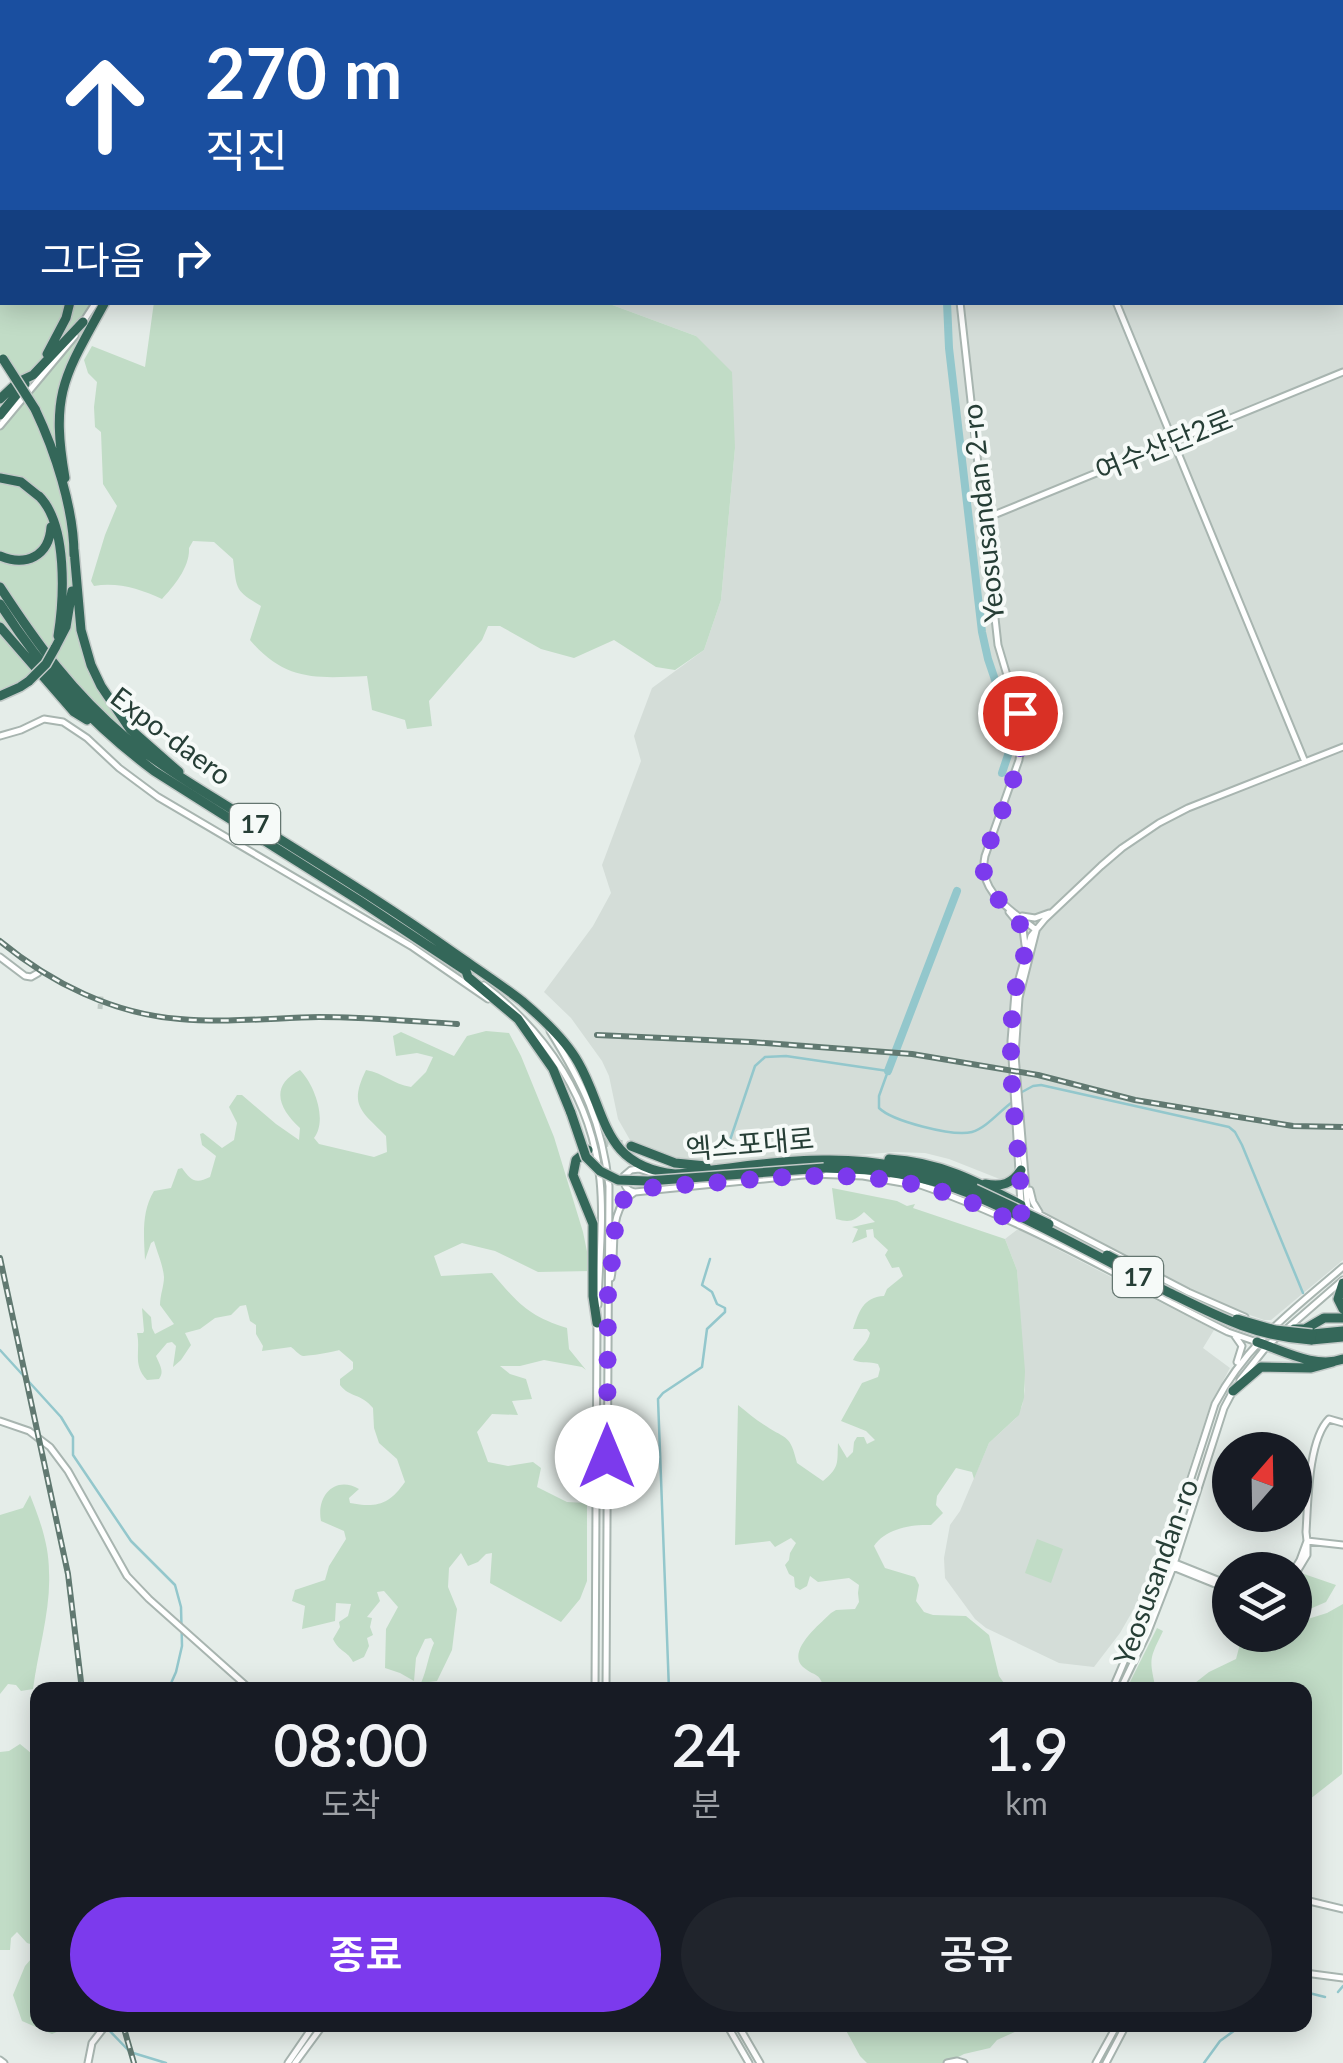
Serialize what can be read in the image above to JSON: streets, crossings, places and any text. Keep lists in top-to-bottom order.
{
  "streets": {
    "highway": ["Expo-daero", "17", "엑스포대로"],
    "street": ["여수산단2로", "Yeosusandan 2-ro", "Yeosusandan-ro"]
  },
  "crossings": [
    ["여수산단2로", "Yeosusandan 2-ro"],
    ["Expo-daero", "엑스포대로"],
    ["17", "엑스포대로"]
  ],
  "north": "top",
  "page": {
    "turn": ["270 m", "직진"],
    "then": "그다음",
    "eta": [
      "08:00",
      "도착",
      "24",
      "분",
      "1.9",
      "km"
    ],
    "buttons": ["종료", "공유"]
  }
}
